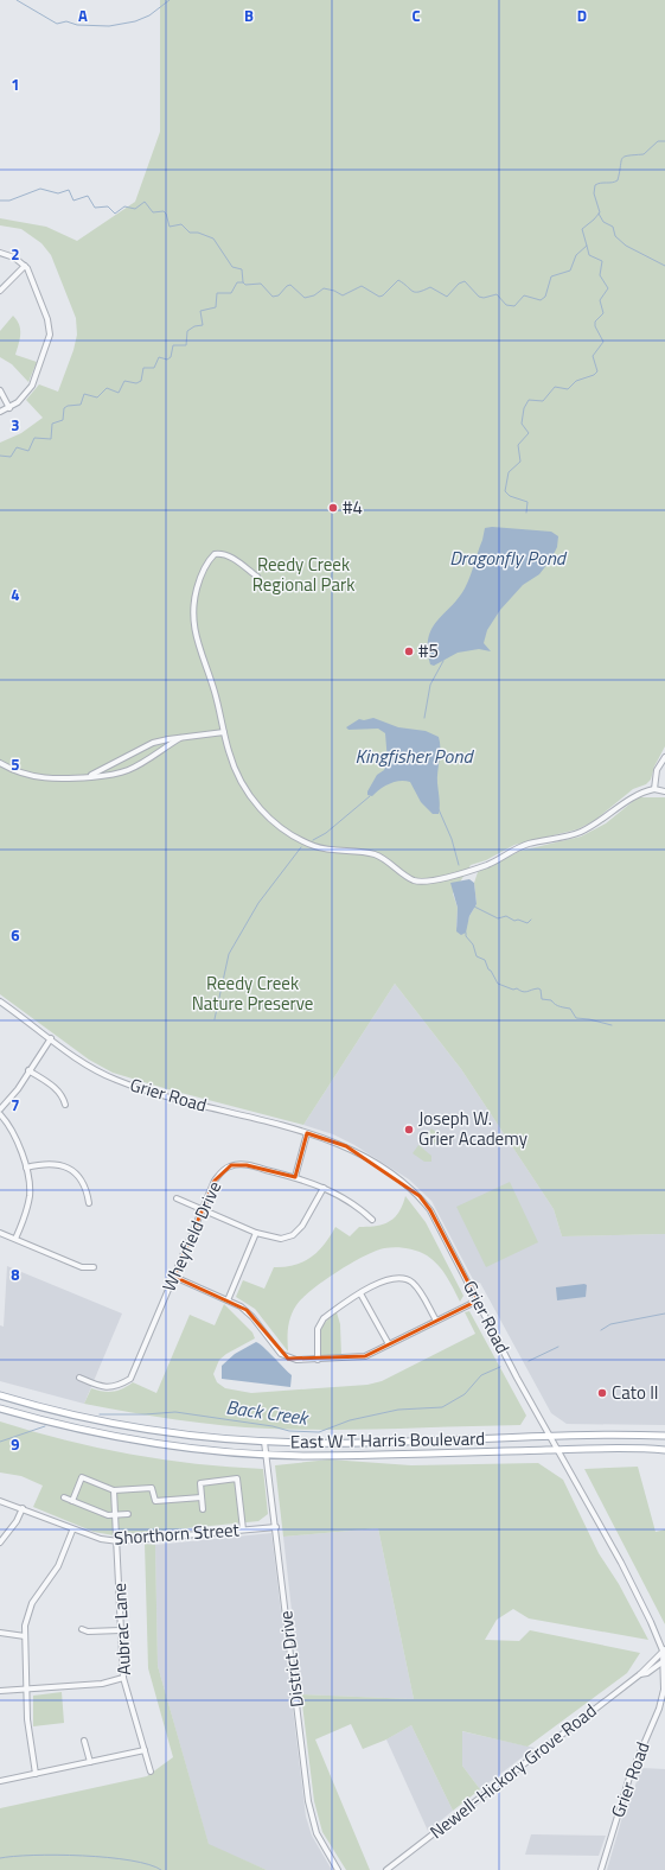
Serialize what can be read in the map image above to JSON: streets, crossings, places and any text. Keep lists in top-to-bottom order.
{
  "streets": {
    "main road": ["East W T Harris Boulevard"],
    "street": [
      "Grier Road",
      "Wheyfield Drive",
      "Shorthorn Street",
      "Aubrac Lane",
      "District Drive",
      "Newell-Hickory Grove Road"
    ]
  },
  "crossings": [
    ["Grier Road", "East W T Harris Boulevard"],
    ["Grier Road", "Newell-Hickory Grove Road"],
    ["East W T Harris Boulevard", "District Drive"],
    ["Shorthorn Street", "Aubrac Lane"],
    ["Shorthorn Street", "District Drive"]
  ],
  "water": ["Dragonfly Pond", "Kingfisher Pond", "Back Creek"],
  "parks": ["Reedy Creek Regional Park", "Reedy Creek Nature Preserve"],
  "places": [
    "#4",
    "#5",
    "Joseph W. Grier Academy",
    "Cato II"
  ],
  "grid": {
    "columns": [
      "A",
      "B",
      "C",
      "D"
    ],
    "rows": [
      "1",
      "2",
      "3",
      "4",
      "5",
      "6",
      "7",
      "8",
      "9"
    ]
  }
}
